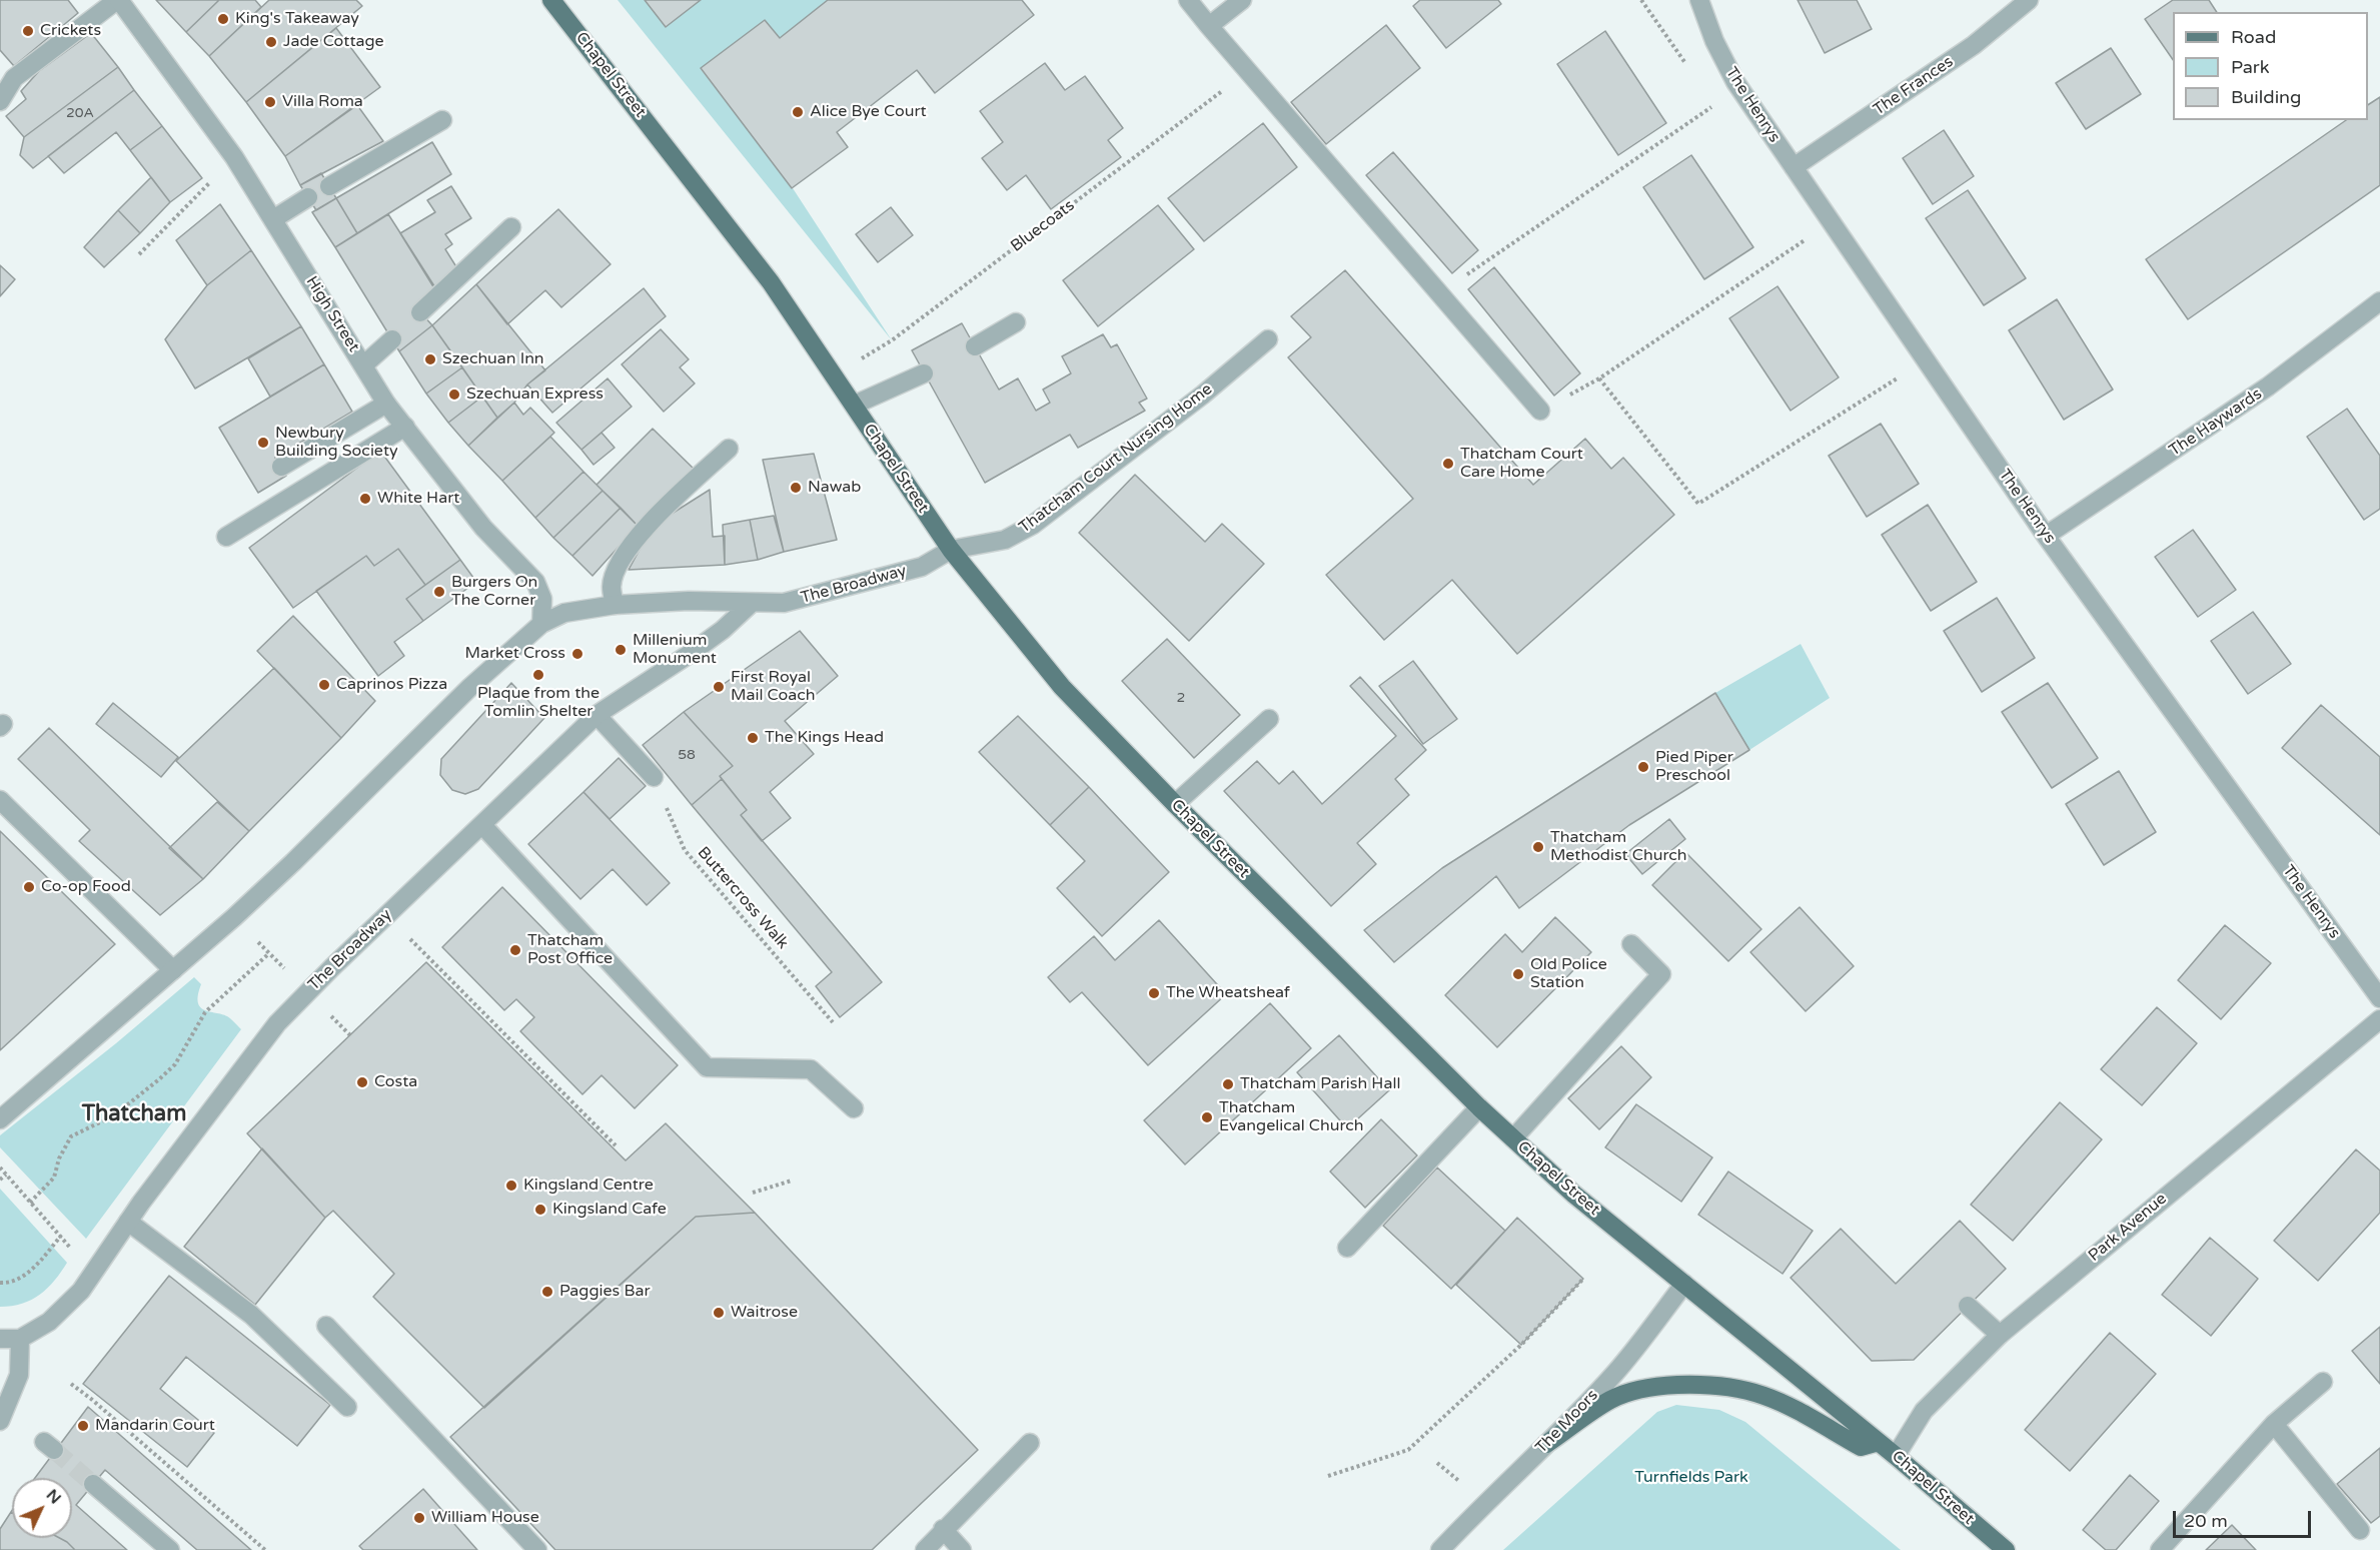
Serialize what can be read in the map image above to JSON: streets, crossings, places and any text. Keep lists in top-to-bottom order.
{
  "streets": {
    "main road": ["Chapel Street"],
    "street": [
      "The Frances",
      "The Henrys",
      "High Street",
      "The Haywards",
      "Thatcham Court Nursing Home",
      "The Broadway",
      "Park Avenue",
      "The Moors"
    ],
    "path": ["Bluecoats", "Buttercross Walk"]
  },
  "crossings": [
    ["Chapel Street", "Bluecoats"],
    ["Chapel Street", "Thatcham Court Nursing Home"],
    ["Chapel Street", "The Broadway"],
    ["Chapel Street", "Park Avenue"],
    ["Chapel Street", "The Moors"],
    ["The Frances", "The Henrys"],
    ["The Henrys", "The Haywards"],
    ["High Street", "The Broadway"],
    ["Thatcham Court Nursing Home", "The Broadway"]
  ],
  "districts": ["Thatcham"],
  "parks": ["Turnfields Park"],
  "places": [
    "King's Takeaway",
    "Crickets",
    "Jade Cottage",
    "Villa Roma",
    "Alice Bye Court",
    "Szechuan Inn",
    "Szechuan Express",
    "Newbury Building Society",
    "Thatcham Court Care Home",
    "Nawab",
    "White Hart",
    "Burgers On The Corner",
    "Millenium Monument",
    "Market Cross",
    "Plaque from the Tomlin Shelter",
    "Caprinos Pizza",
    "First Royal Mail Coach",
    "The Kings Head",
    "Pied Piper Preschool",
    "Thatcham Methodist Church",
    "Co-op Food",
    "Thatcham Post Office",
    "Old Police Station",
    "The Wheatsheaf",
    "Costa",
    "Thatcham Parish Hall",
    "Thatcham Evangelical Church",
    "Kingsland Centre",
    "Kingsland Cafe",
    "Paggies Bar",
    "Waitrose",
    "Mandarin Court",
    "William House"
  ],
  "house_numbers": ["20A", "2", "58"],
  "legend": ["Road", "Park", "Building"],
  "scale_bar": "20 m",
  "north": "top right"
}
